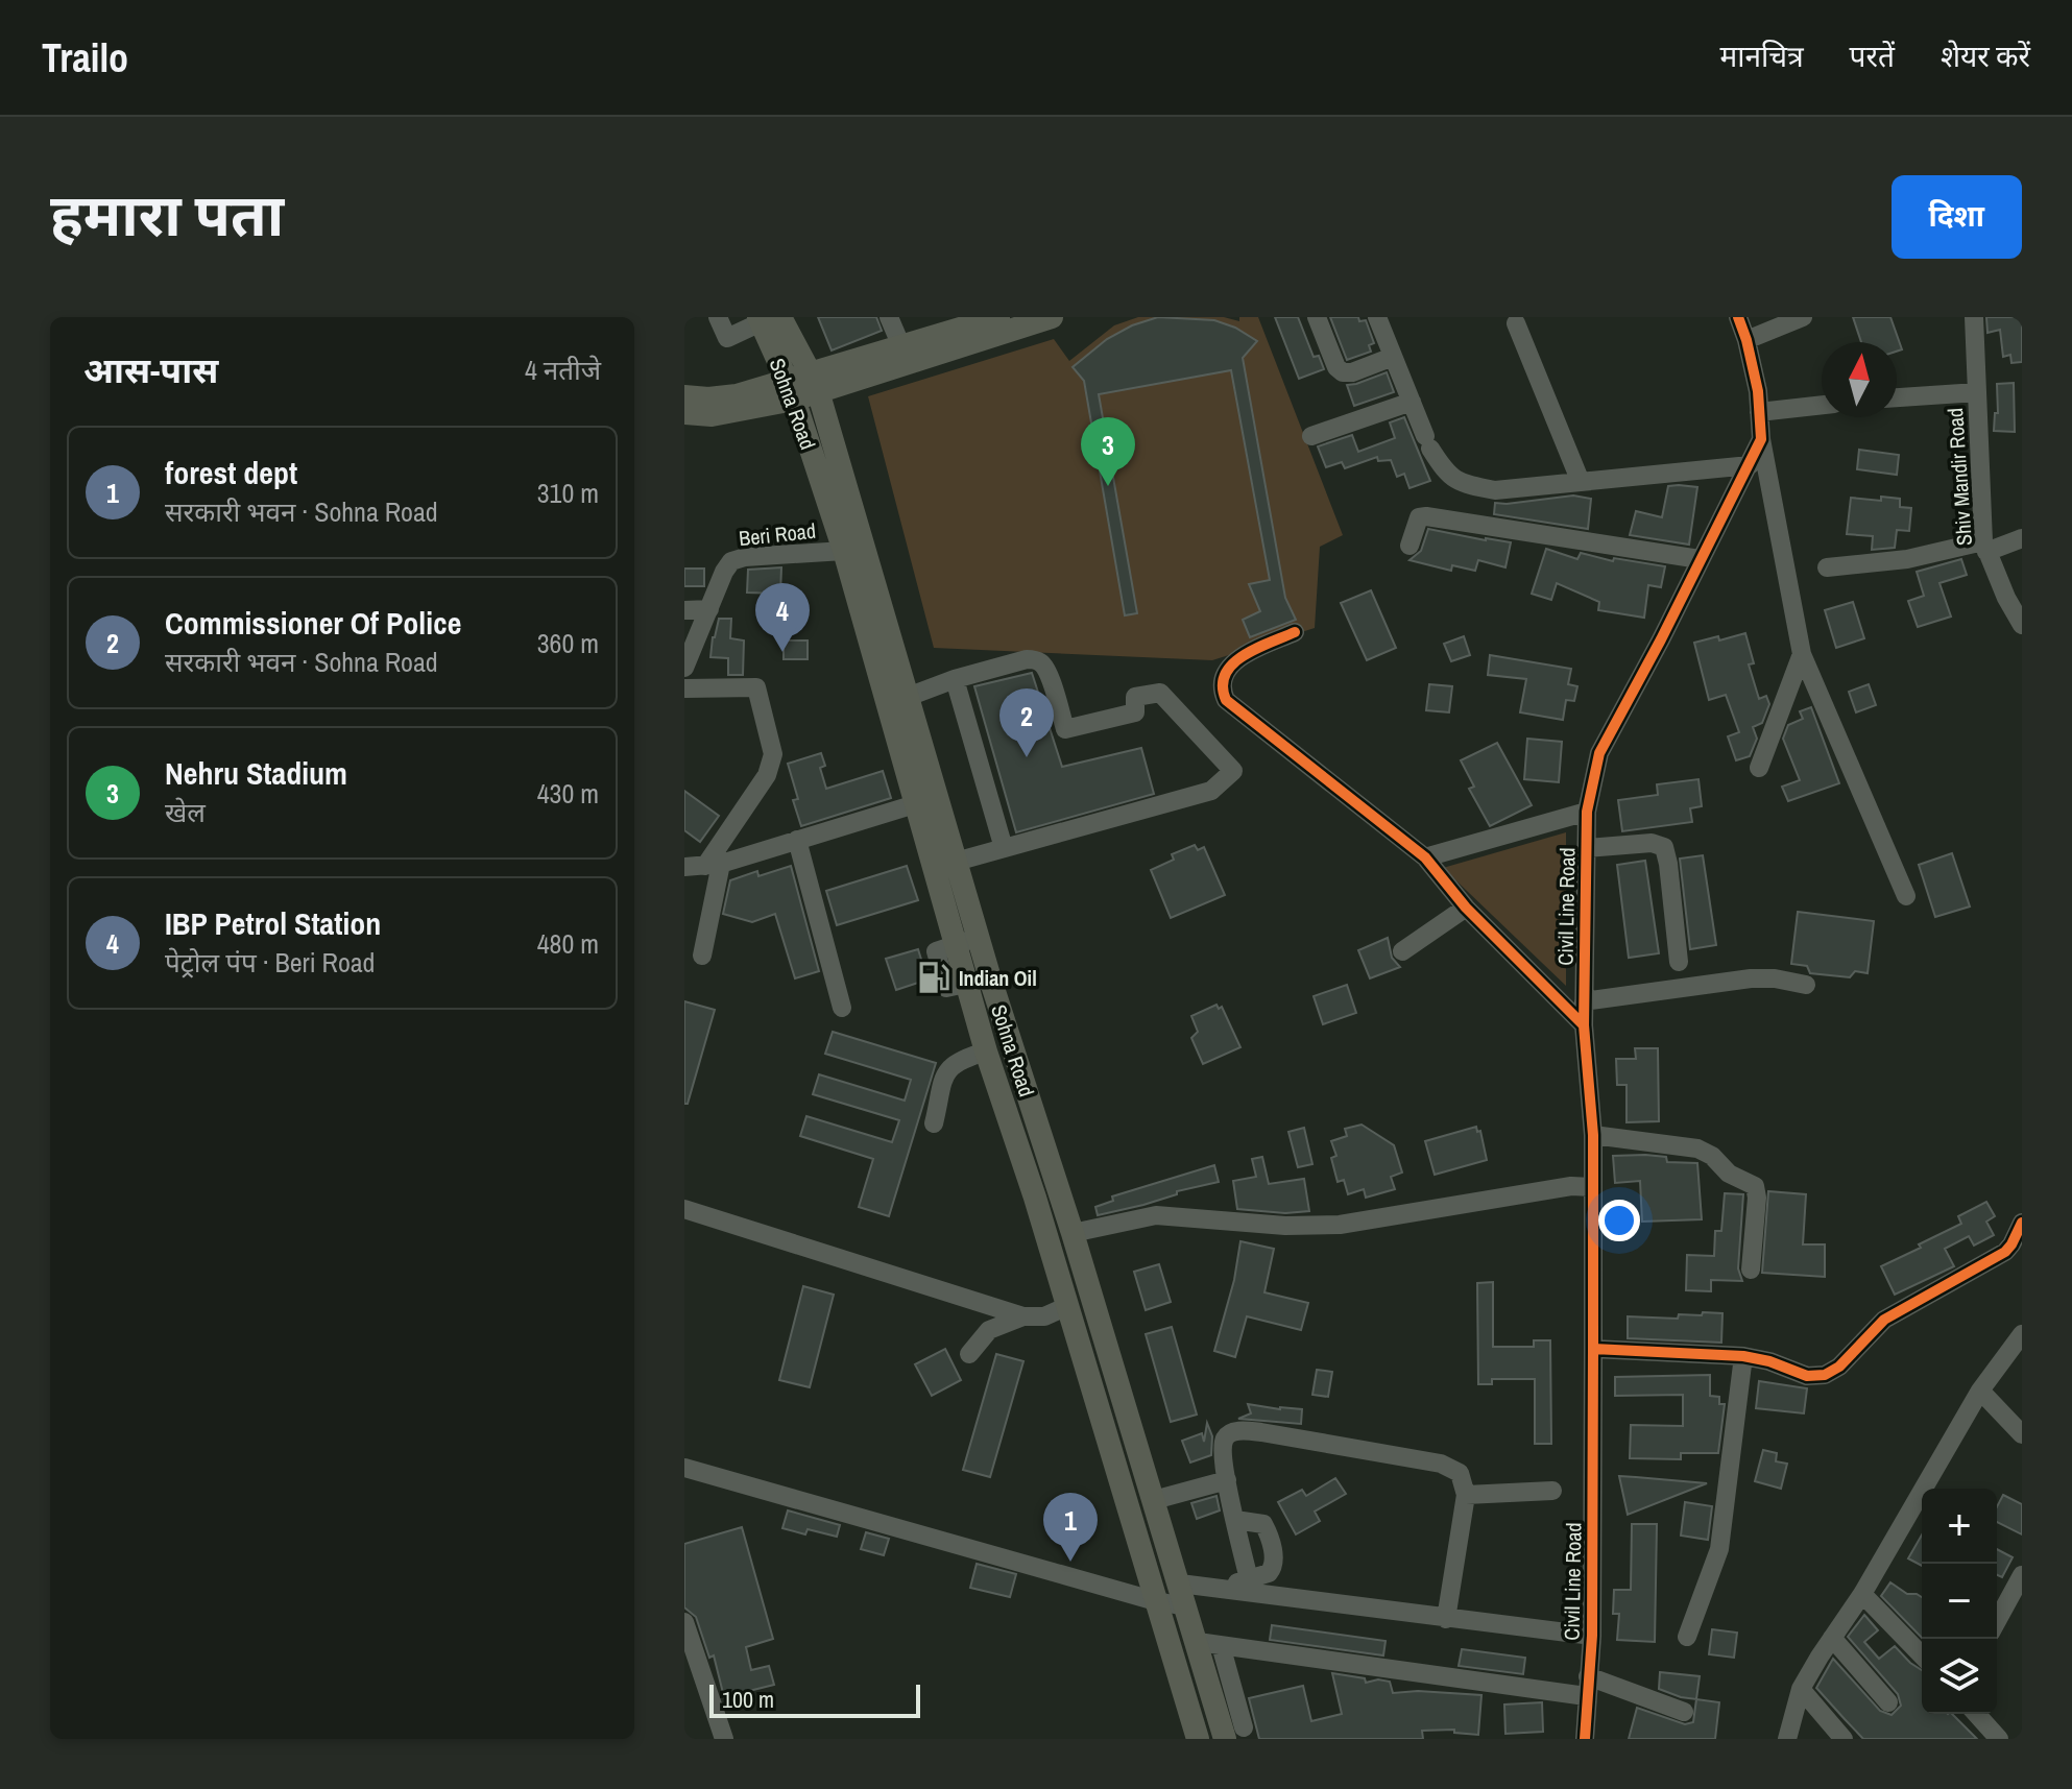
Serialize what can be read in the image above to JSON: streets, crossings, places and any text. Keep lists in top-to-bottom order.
{
  "streets": {
    "main road": ["Sohna Road"],
    "street": ["Shiv Mandir Road", "Beri Road", "Civil Line Road"]
  },
  "crossings": [
    ["Sohna Road", "Beri Road"]
  ],
  "places": {
    "fuel station": ["Indian Oil"]
  },
  "scale_bar": "100 m",
  "north": "top",
  "page": {
    "header": "Trailo",
    "nav": ["मानचित्र", "परतें", "शेयर करें"],
    "title": "हमारा पता",
    "buttons": "दिशा",
    "heading": ["आस-पास", "4 नतीजे"],
    "pins": [
      "3",
      "4",
      "2",
      "1"
    ],
    "list": [
      {
        "mark": "1",
        "name": "forest dept",
        "note": "सरकारी भवन · Sohna Road",
        "value": "310 m"
      },
      {
        "mark": "2",
        "name": "Commissioner Of Police",
        "note": "सरकारी भवन · Sohna Road",
        "value": "360 m"
      },
      {
        "mark": "3",
        "name": "Nehru Stadium",
        "note": "खेल",
        "value": "430 m"
      },
      {
        "mark": "4",
        "name": "IBP Petrol Station",
        "note": "पेट्रोल पंप · Beri Road",
        "value": "480 m"
      }
    ],
    "map_buttons": ["+", "−"],
    "scale": "100 m"
  }
}
